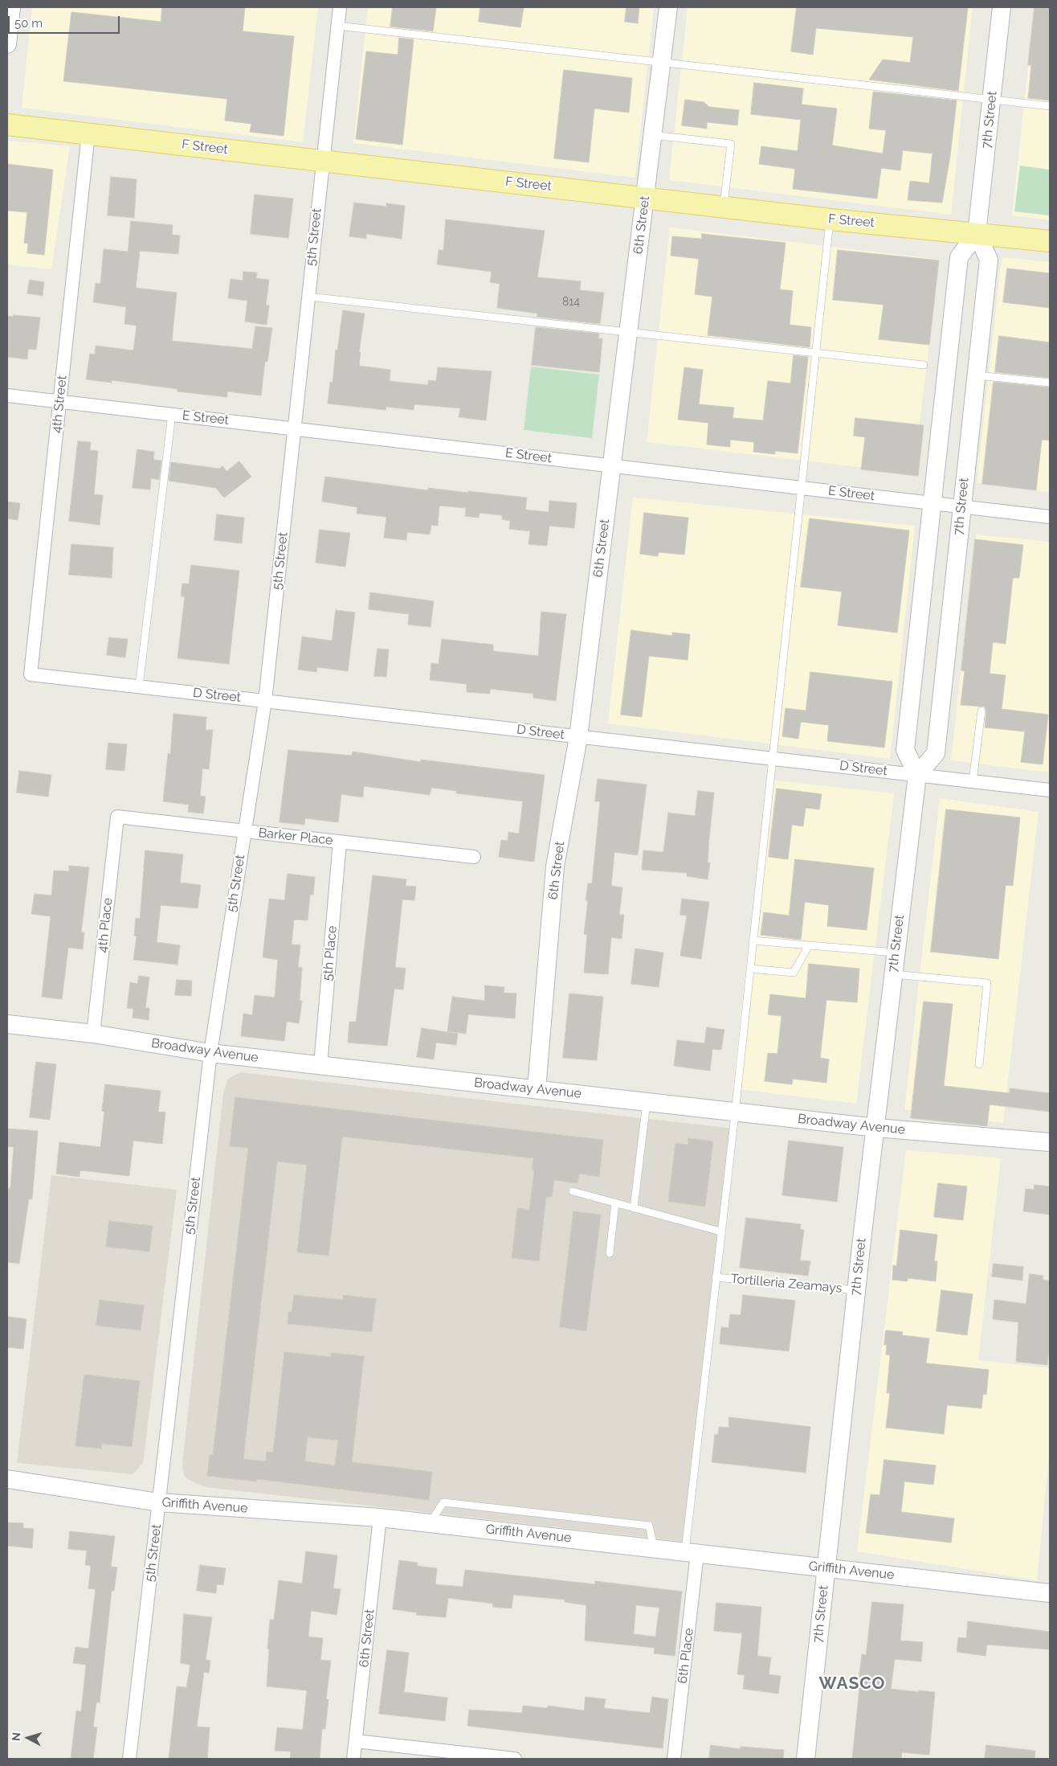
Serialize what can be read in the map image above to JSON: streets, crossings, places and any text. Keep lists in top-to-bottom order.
{
  "streets": {
    "main road": ["F Street"],
    "street": [
      "7th Street",
      "6th Street",
      "5th Street",
      "4th Street",
      "E Street",
      "D Street",
      "Barker Place",
      "4th Place",
      "5th Place",
      "Broadway Avenue",
      "Griffith Avenue",
      "6th Place"
    ],
    "lane": ["Tortilleria Zeamays"]
  },
  "crossings": [
    ["7th Street", "F Street"],
    ["7th Street", "E Street"],
    ["7th Street", "D Street"],
    ["7th Street", "Broadway Avenue"],
    ["7th Street", "Tortilleria Zeamays"],
    ["7th Street", "Griffith Avenue"],
    ["F Street", "6th Street"],
    ["F Street", "5th Street"],
    ["F Street", "4th Street"],
    ["6th Street", "E Street"],
    ["6th Street", "D Street"],
    ["6th Street", "Broadway Avenue"],
    ["6th Street", "Griffith Avenue"],
    ["5th Street", "E Street"],
    ["5th Street", "D Street"],
    ["5th Street", "Barker Place"],
    ["5th Street", "Broadway Avenue"],
    ["5th Street", "Griffith Avenue"],
    ["4th Street", "E Street"],
    ["4th Street", "D Street"],
    ["Barker Place", "4th Place"],
    ["Barker Place", "5th Place"],
    ["4th Place", "Broadway Avenue"],
    ["5th Place", "Broadway Avenue"],
    ["Griffith Avenue", "6th Place"]
  ],
  "districts": ["WASCO"],
  "house_numbers": ["814"],
  "scale_bar": "50 m",
  "north": "left"
}
